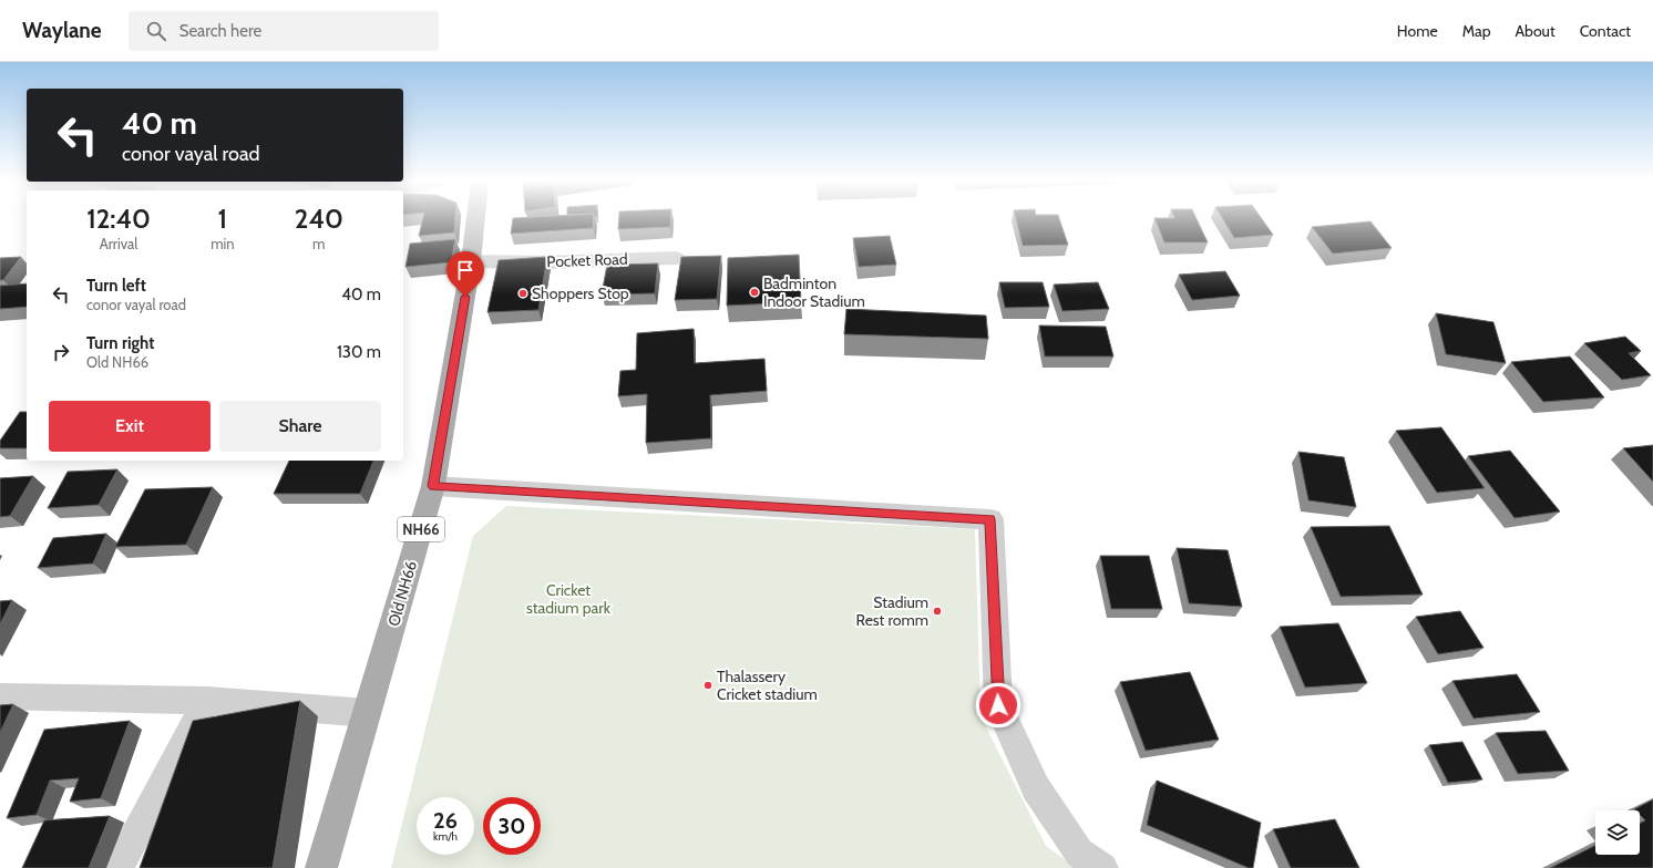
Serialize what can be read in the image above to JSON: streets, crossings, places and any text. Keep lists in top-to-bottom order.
{
  "streets": {
    "main road": ["NH66", "Old NH66"],
    "street": ["Pocket Road"]
  },
  "crossings": [
    ["Pocket Road", "Old NH66"]
  ],
  "parks": ["Cricket stadium park"],
  "places": [
    "Badminton Indoor Stadium",
    "Shoppers Stop",
    "Stadium Rest romm",
    "Thalassery Cricket stadium"
  ],
  "page": {
    "header": "Waylane",
    "search": "Search here",
    "nav": [
      "Home",
      "Map",
      "About",
      "Contact"
    ],
    "turn": ["40 m", "conor vayal road"],
    "eta": [
      "12:40",
      "Arrival",
      "1",
      "min",
      "240",
      "m"
    ],
    "list": [
      {
        "name": "Turn left",
        "note": "conor vayal road",
        "value": "40 m"
      },
      {
        "name": "Turn right",
        "note": "Old NH66",
        "value": "130 m"
      }
    ],
    "buttons": ["Exit", "Share"],
    "speed": "26 km/h",
    "limit": "30"
  }
}
